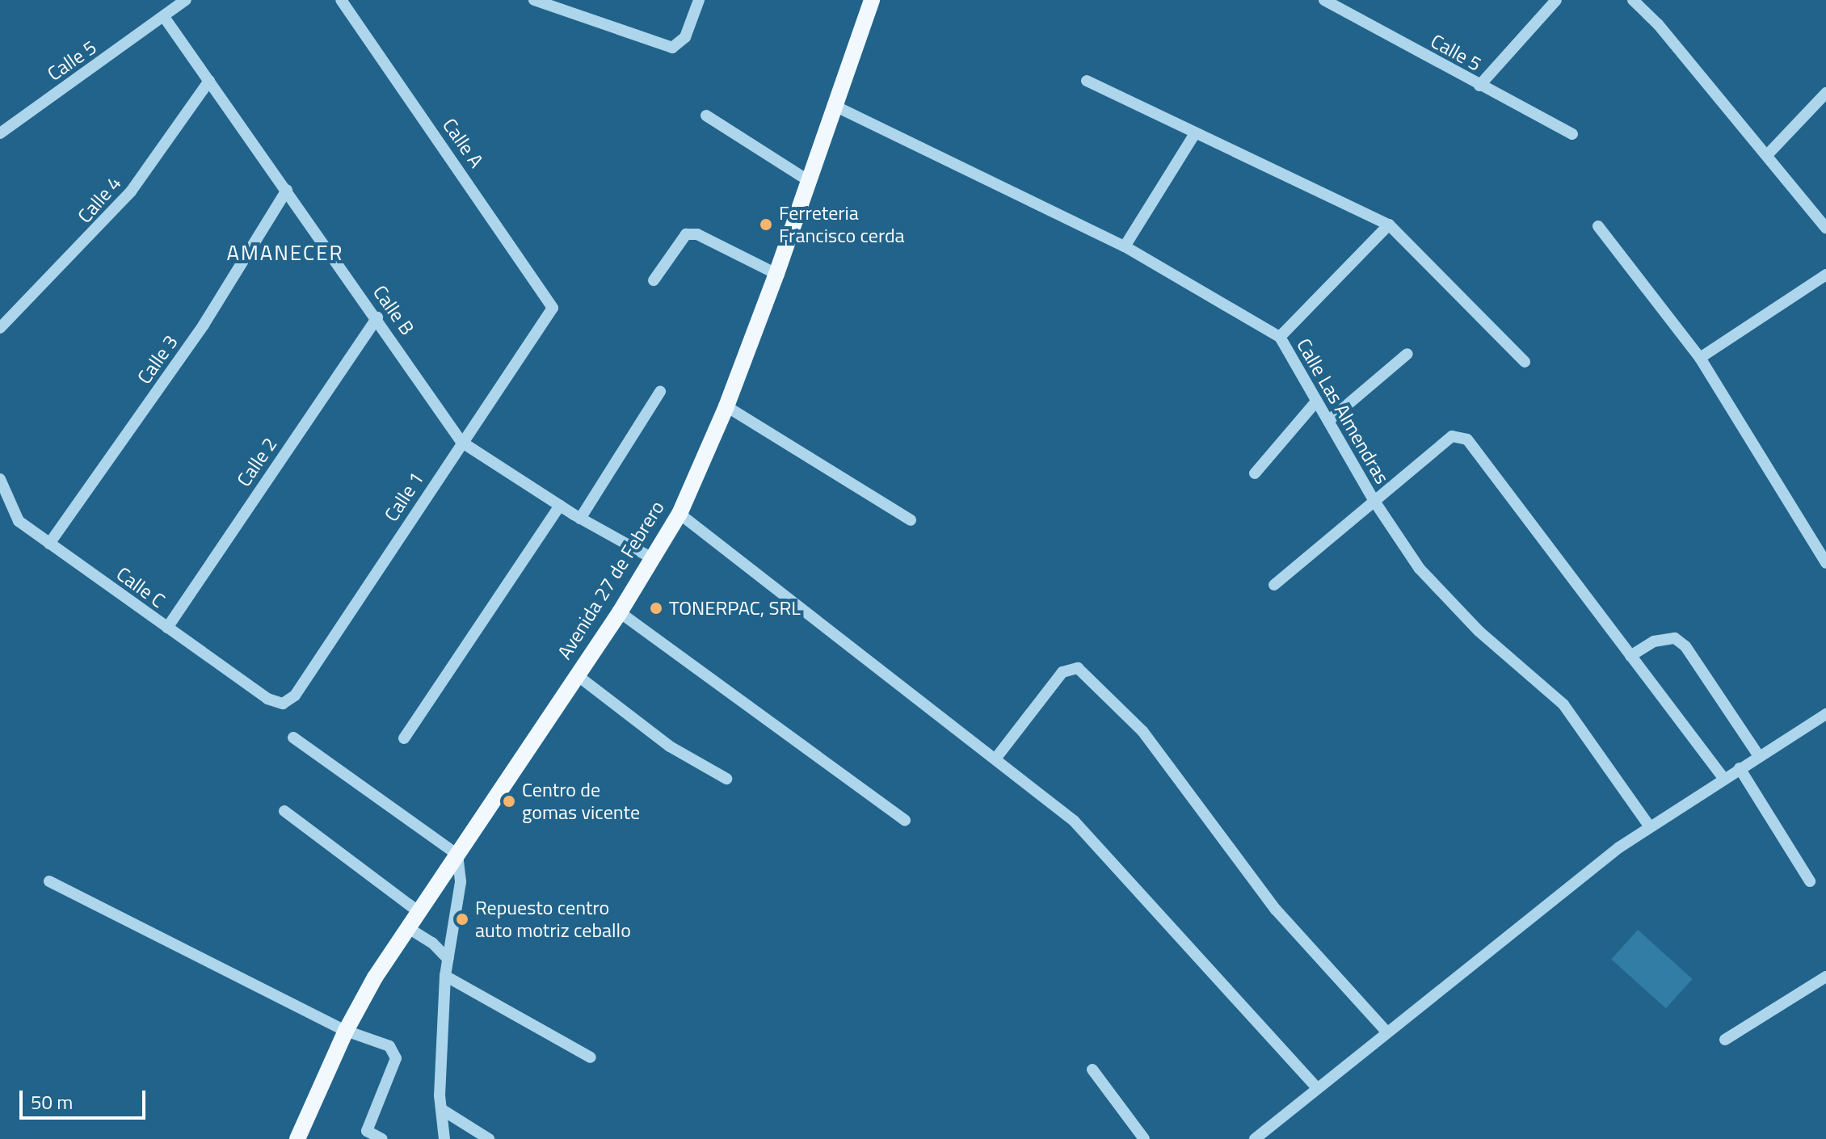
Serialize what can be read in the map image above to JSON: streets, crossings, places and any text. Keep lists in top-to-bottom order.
{
  "streets": {
    "main road": ["Avenida 27 de Febrero"],
    "street": [
      "Calle 5",
      "Calle A",
      "Calle 4",
      "Calle B",
      "Calle 3",
      "Calle Las Almendras",
      "Calle 2",
      "Calle 1",
      "Calle C"
    ]
  },
  "crossings": [
    ["Calle 5", "Calle B"],
    ["Calle A", "Calle 1"],
    ["Calle 4", "Calle B"],
    ["Calle B", "Calle 3"],
    ["Calle B", "Calle 2"],
    ["Calle B", "Calle 1"],
    ["Calle B", "Avenida 27 de Febrero"],
    ["Calle 3", "Calle C"],
    ["Calle Las Almendras", "Avenida 27 de Febrero"],
    ["Calle 2", "Calle C"],
    ["Calle 1", "Calle C"]
  ],
  "districts": ["AMANECER"],
  "places": [
    "Ferreteria Francisco cerda",
    "TONERPAC, SRL",
    "Centro de gomas vicente",
    "Repuesto centro auto motriz ceballo"
  ],
  "scale_bar": "50 m"
}
